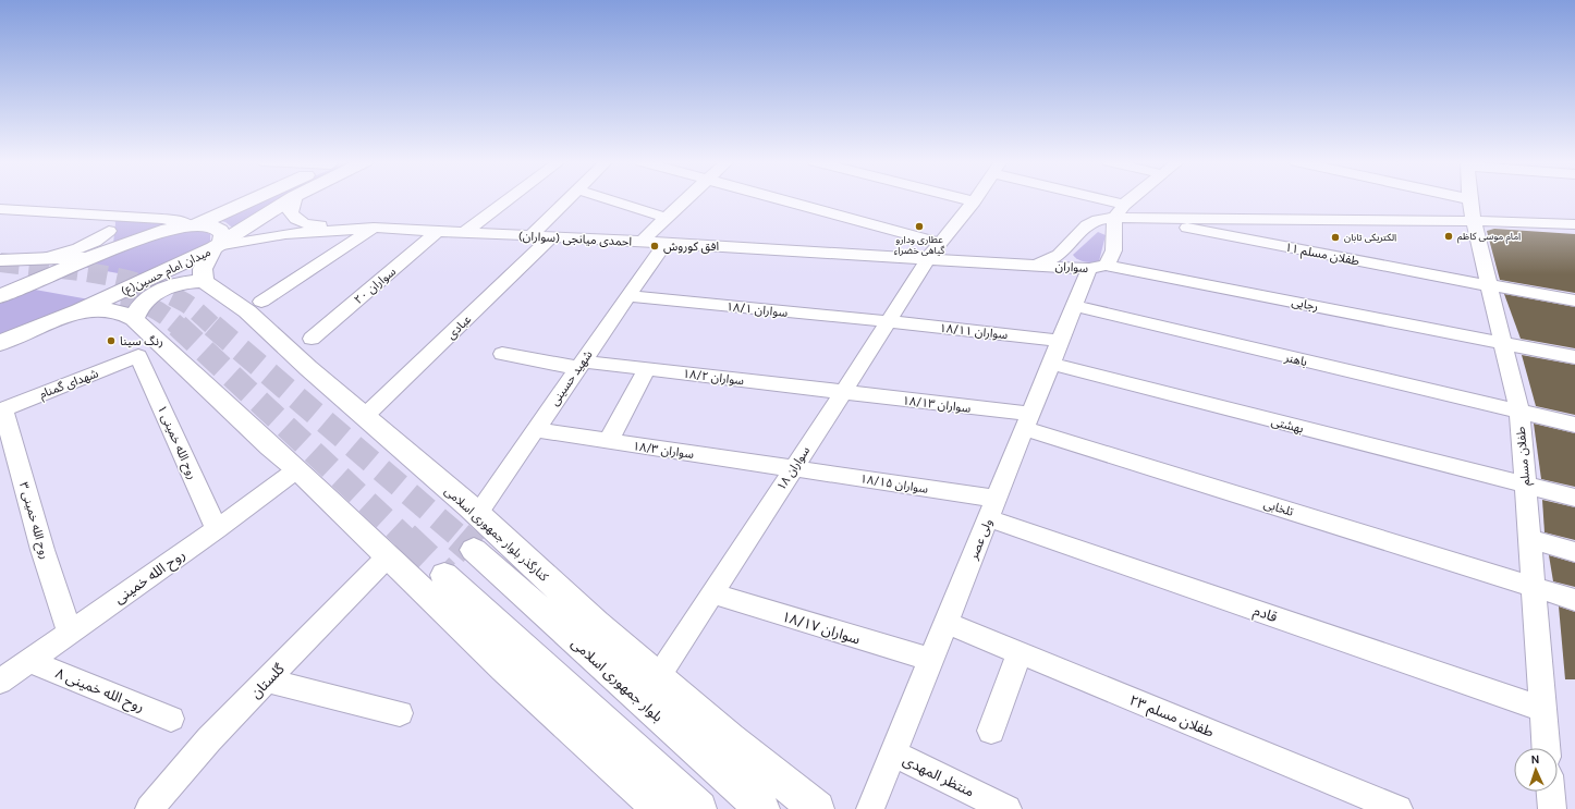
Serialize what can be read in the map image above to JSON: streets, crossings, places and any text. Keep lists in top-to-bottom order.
{
  "streets": {
    "main road": ["میدان امام حسین(ع)", "کنارگذر بلوار جمهوری اسلامی", "بلوار جمهوری اسلامی"],
    "street": [
      "احمدی میانجی (سواران)",
      "طفلان مسلم ۱۱",
      "سواران",
      "سواران ۲۰",
      "رجایی",
      "سواران ۱۸/۱",
      "عبادی",
      "سواران ۱۸/۱۱",
      "باهنر",
      "سواران ۱۸/۲",
      "شهید حسینی",
      "شهدای گمنام",
      "سواران ۱۸/۱۳",
      "بهشتی",
      "روح الله خمینی ۱",
      "سواران ۱۸/۳",
      "طفلان مسلم",
      "سواران ۱۸",
      "سواران ۱۸/۱۵",
      "تلخابی",
      "روح الله خمینی ۳",
      "ولی عصر",
      "روح الله خمینی",
      "قادم",
      "سواران ۱۸/۱۷",
      "گلستان",
      "روح الله خمینی ۸",
      "طفلان مسلم ۲۳",
      "منتظر المهدی"
    ]
  },
  "crossings": [
    ["احمدی میانجی (سواران)", "سواران"],
    ["احمدی میانجی (سواران)", "میدان امام حسین(ع)"],
    ["احمدی میانجی (سواران)", "سواران ۲۰"],
    ["احمدی میانجی (سواران)", "عبادی"],
    ["احمدی میانجی (سواران)", "شهید حسینی"],
    ["احمدی میانجی (سواران)", "سواران ۱۸"],
    ["طفلان مسلم ۱۱", "طفلان مسلم"],
    ["سواران", "رجایی"],
    ["سواران", "ولی عصر"],
    ["رجایی", "طفلان مسلم"],
    ["رجایی", "ولی عصر"],
    ["سواران ۱۸/۱", "سواران ۱۸/۱۱"],
    ["سواران ۱۸/۱", "شهید حسینی"],
    ["سواران ۱۸/۱", "سواران ۱۸"],
    ["عبادی", "کنارگذر بلوار جمهوری اسلامی"],
    ["سواران ۱۸/۱۱", "سواران ۱۸"],
    ["سواران ۱۸/۱۱", "ولی عصر"],
    ["باهنر", "طفلان مسلم"],
    ["باهنر", "ولی عصر"],
    ["سواران ۱۸/۲", "شهید حسینی"],
    ["سواران ۱۸/۲", "سواران ۱۸/۱۳"],
    ["سواران ۱۸/۲", "سواران ۱۸"],
    ["شهید حسینی", "سواران ۱۸/۳"],
    ["شهید حسینی", "کنارگذر بلوار جمهوری اسلامی"],
    ["شهدای گمنام", "روح الله خمینی ۱"],
    ["شهدای گمنام", "روح الله خمینی ۳"],
    ["سواران ۱۸/۱۳", "سواران ۱۸"],
    ["سواران ۱۸/۱۳", "تلخابی"],
    ["سواران ۱۸/۱۳", "ولی عصر"],
    ["بهشتی", "طفلان مسلم"],
    ["بهشتی", "ولی عصر"],
    ["روح الله خمینی ۱", "روح الله خمینی"],
    ["سواران ۱۸/۳", "سواران ۱۸"],
    ["سواران ۱۸/۳", "سواران ۱۸/۱۵"],
    ["طفلان مسلم", "تلخابی"],
    ["طفلان مسلم", "قادم"],
    ["سواران ۱۸", "سواران ۱۸/۱۵"],
    ["سواران ۱۸", "کنارگذر بلوار جمهوری اسلامی"],
    ["سواران ۱۸", "سواران ۱۸/۱۷"],
    ["سواران ۱۸/۱۵", "ولی عصر"],
    ["سواران ۱۸/۱۵", "قادم"],
    ["تلخابی", "ولی عصر"],
    ["روح الله خمینی ۳", "روح الله خمینی"],
    ["ولی عصر", "قادم"],
    ["ولی عصر", "سواران ۱۸/۱۷"],
    ["ولی عصر", "طفلان مسلم ۲۳"],
    ["ولی عصر", "منتظر المهدی"],
    ["روح الله خمینی", "روح الله خمینی ۸"]
  ],
  "places": [
    "عطاری ودارو گیاهی خضراء",
    "امام موسی کاظم",
    "الکتریکی تابان",
    "افق کوروش",
    "رنگ سینا"
  ],
  "north": "top"
}
